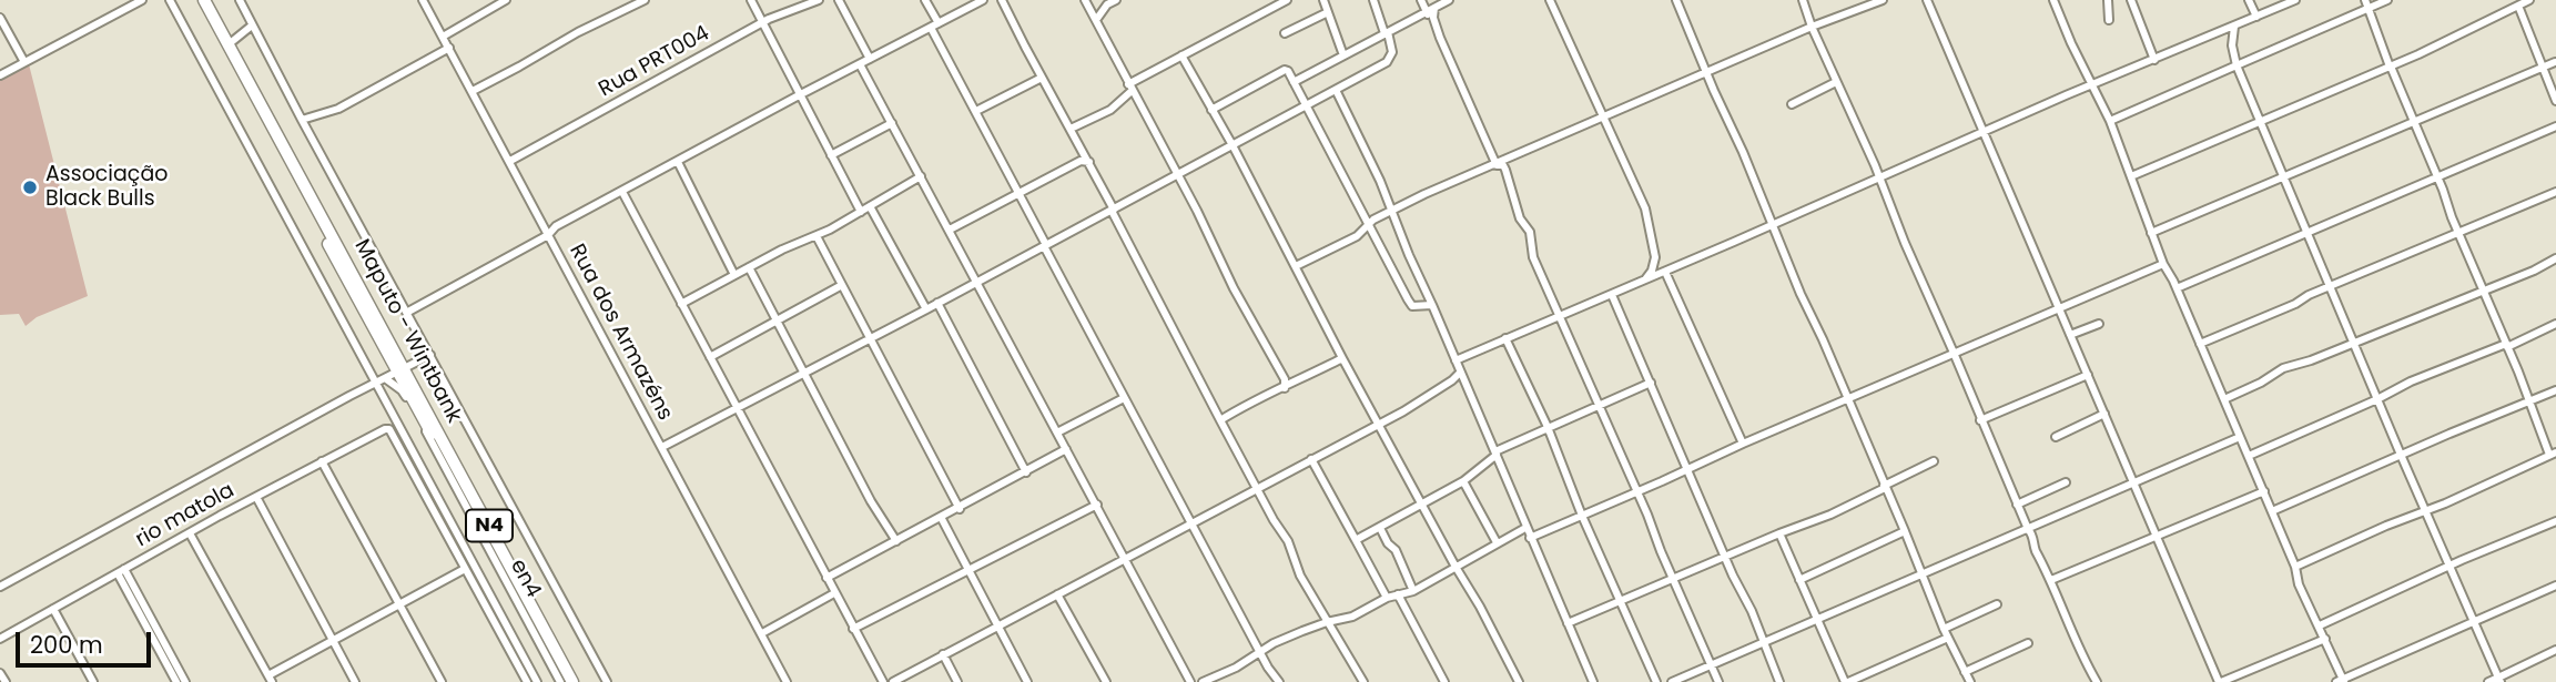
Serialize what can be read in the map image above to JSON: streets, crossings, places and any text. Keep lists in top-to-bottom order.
{
  "streets": {
    "highway": ["Maputo - Wintbank", "N4"],
    "street": [
      "Rua PRT004",
      "Rua dos Armazéns",
      "rio matola",
      "en4"
    ]
  },
  "crossings": [
    ["Rua PRT004", "Rua dos Armazéns"]
  ],
  "places": ["Associação Black Bulls"],
  "scale_bar": "200 m"
}
